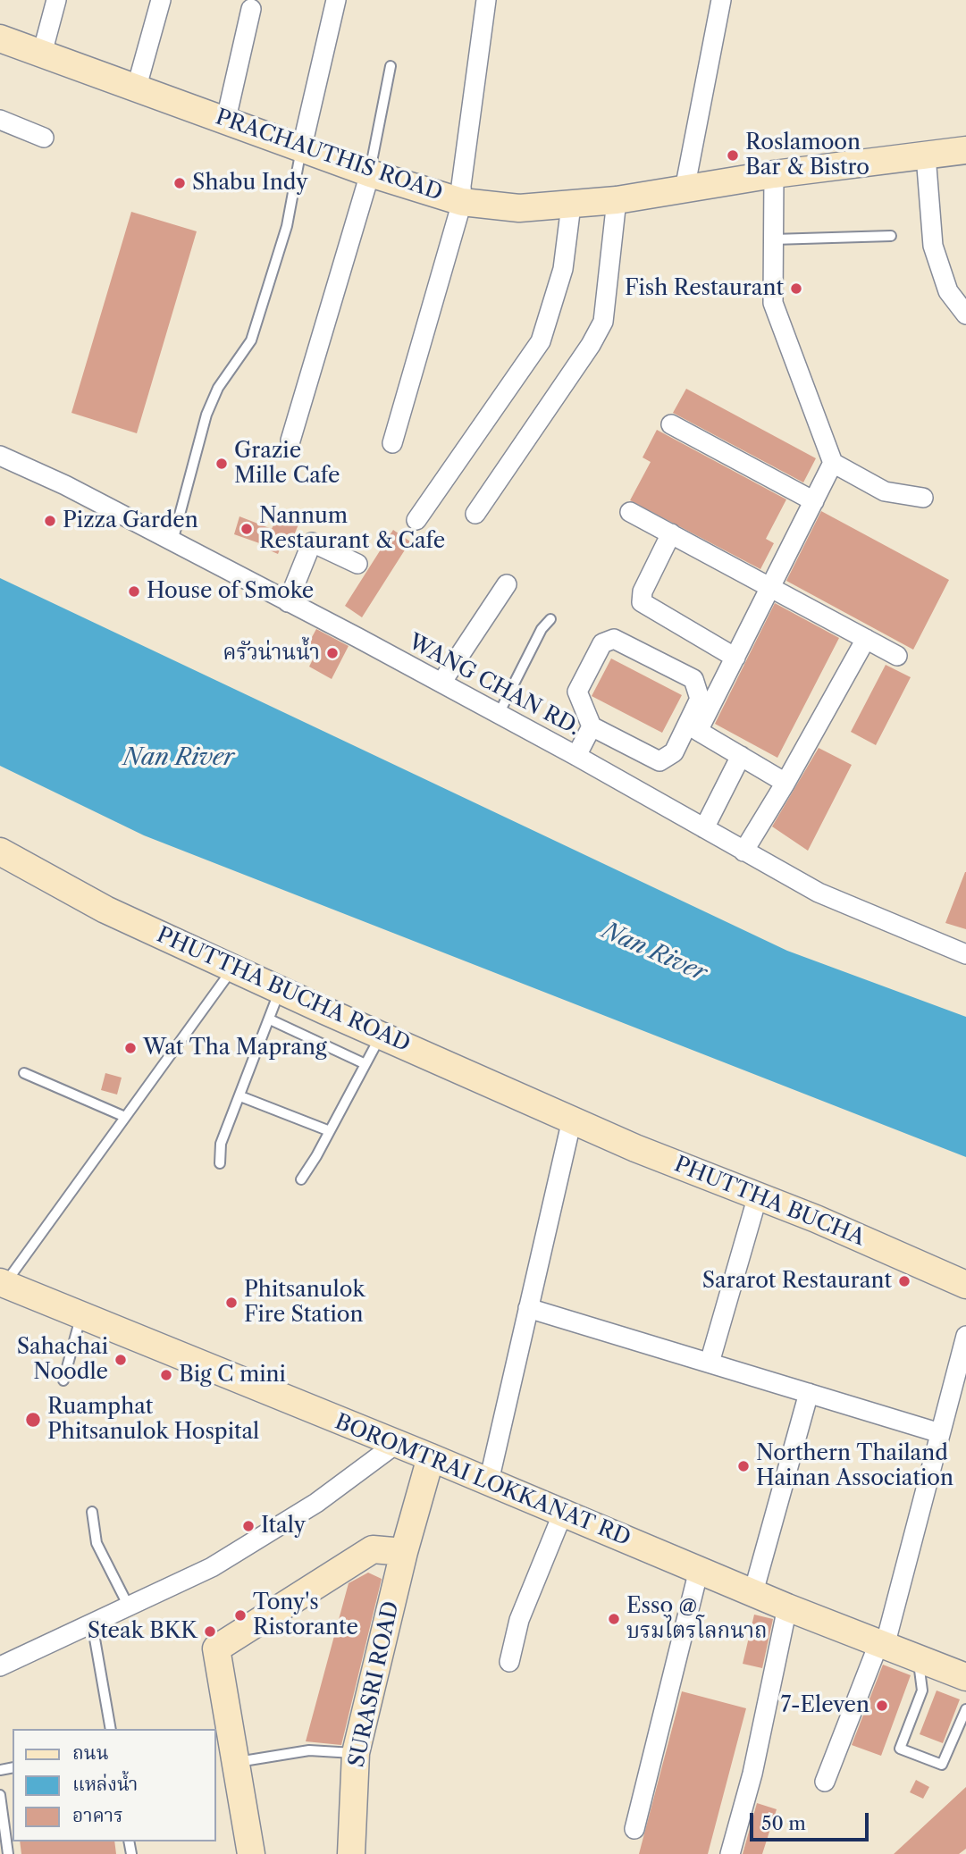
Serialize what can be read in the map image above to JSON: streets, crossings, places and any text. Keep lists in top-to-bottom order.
{
  "streets": {
    "street": [
      "PRACHAUTHIS ROAD",
      "WANG CHAN RD.",
      "PHUTTHA BUCHA ROAD",
      "PHUTTHA BUCHA",
      "BOROMTRAI LOKKANAT RD",
      "SURASRI ROAD"
    ]
  },
  "crossings": [
    ["PHUTTHA BUCHA ROAD", "PHUTTHA BUCHA"],
    ["BOROMTRAI LOKKANAT RD", "SURASRI ROAD"]
  ],
  "water": ["Nan River"],
  "places": [
    "Roslamoon Bar & Bistro",
    "Shabu Indy",
    "Fish Restaurant",
    "Grazie Mille Cafe",
    "Pizza Garden",
    "Nannum Restaurant & Cafe",
    "House of Smoke",
    "ครัวน่านน้ำ",
    "Wat Tha Maprang",
    "Sararot Restaurant",
    "Phitsanulok Fire Station",
    "Sahachai Noodle",
    "Big C mini",
    "Ruamphat Phitsanulok Hospital",
    "Northern Thailand Hainan Association",
    "Italy",
    "Tony's Ristorante",
    "Esso @ บรมไตรโลกนาถ",
    "Steak BKK",
    "7-Eleven"
  ],
  "legend": ["ถนน", "แหล่งน้ำ", "อาคาร"],
  "scale_bar": "50 m"
}
